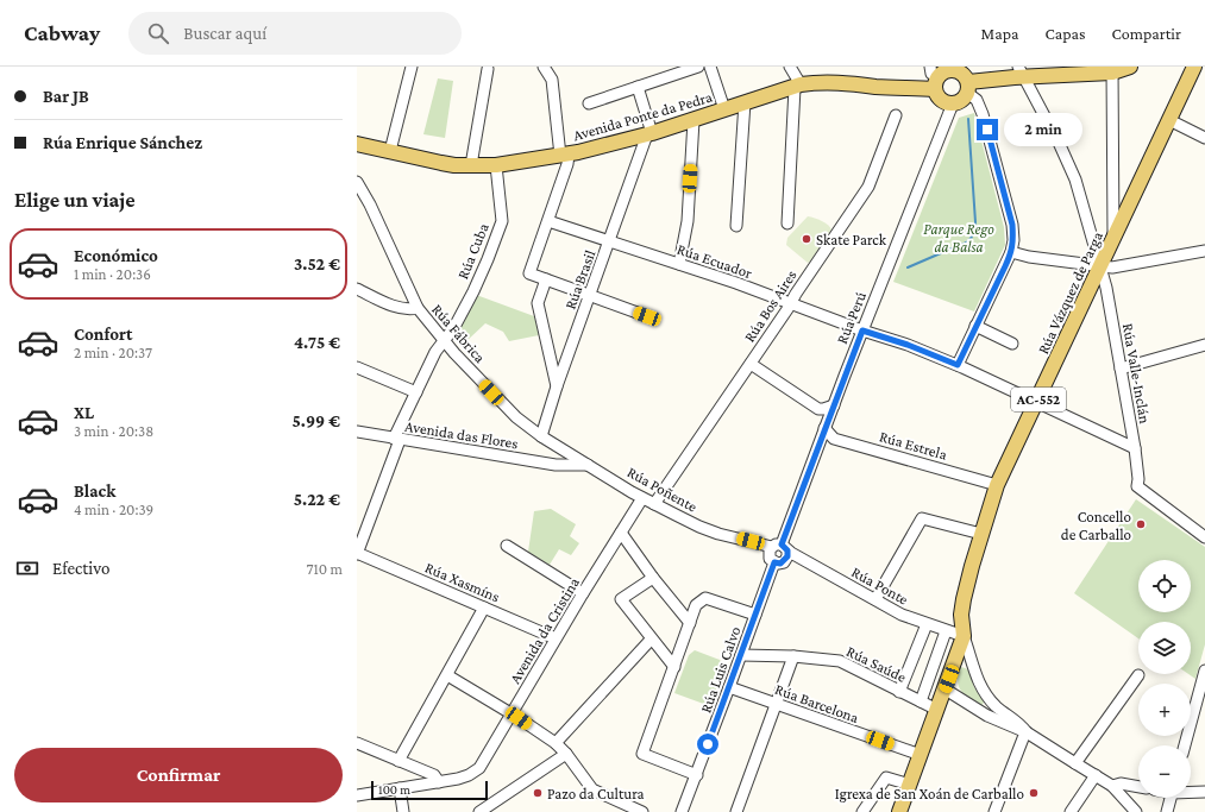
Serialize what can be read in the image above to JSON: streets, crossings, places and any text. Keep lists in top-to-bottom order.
{
  "streets": {
    "main road": ["Avenida Ponte da Pedra", "Rúa Vázquez de Parga", "AC-552"],
    "street": [
      "Rúa Cuba",
      "Rúa Ecuador",
      "Rúa Brasil",
      "Rúa Bos Aires",
      "Rúa Perú",
      "Rúa Fábrica",
      "Rúa Valle-Inclán",
      "Avenida das Flores",
      "Rúa Estrela",
      "Rúa Poñente",
      "Rúa Xasmíns",
      "Rúa Ponte",
      "Avenida da Cristina",
      "Rúa Saúde",
      "Rúa Luis Calvo",
      "Rúa Barcelona"
    ]
  },
  "crossings": [
    ["Avenida Ponte da Pedra", "Rúa Cuba"],
    ["Avenida Ponte da Pedra", "Rúa Brasil"],
    ["Avenida Ponte da Pedra", "Rúa Perú"],
    ["Rúa Cuba", "Rúa Fábrica"],
    ["Rúa Cuba", "Avenida das Flores"],
    ["Rúa Cuba", "Rúa Xasmíns"],
    ["Rúa Ecuador", "Rúa Brasil"],
    ["Rúa Ecuador", "Rúa Vázquez de Parga"],
    ["Rúa Ecuador", "Rúa Bos Aires"],
    ["Rúa Ecuador", "Rúa Perú"],
    ["Rúa Ecuador", "Rúa Valle-Inclán"],
    ["Rúa Brasil", "Rúa Fábrica"],
    ["Rúa Vázquez de Parga", "Rúa Valle-Inclán"],
    ["Rúa Vázquez de Parga", "AC-552"],
    ["Rúa Vázquez de Parga", "Rúa Estrela"],
    ["Rúa Bos Aires", "Rúa Poñente"],
    ["Rúa Perú", "Rúa Estrela"],
    ["Rúa Perú", "Rúa Poñente"],
    ["Rúa Perú", "Rúa Ponte"],
    ["Rúa Perú", "Rúa Luis Calvo"],
    ["Rúa Fábrica", "Avenida das Flores"],
    ["Rúa Fábrica", "Rúa Poñente"],
    ["AC-552", "Rúa Ponte"],
    ["AC-552", "Rúa Saúde"],
    ["AC-552", "Rúa Barcelona"],
    ["Avenida das Flores", "Rúa Poñente"],
    ["Rúa Poñente", "Rúa Ponte"],
    ["Rúa Poñente", "Avenida da Cristina"],
    ["Rúa Poñente", "Rúa Luis Calvo"],
    ["Rúa Xasmíns", "Avenida da Cristina"],
    ["Rúa Ponte", "Rúa Luis Calvo"],
    ["Rúa Saúde", "Rúa Luis Calvo"],
    ["Rúa Luis Calvo", "Rúa Barcelona"]
  ],
  "parks": ["Parque Rego da Balsa"],
  "places": [
    "Skate Parck",
    "Concello de Carballo",
    "Pazo da Cultura",
    "Igrexa de San Xoán de Carballo"
  ],
  "scale_bar": "100 m",
  "page": {
    "header": "Cabway",
    "search": "Buscar aquí",
    "nav": ["Mapa", "Capas", "Compartir"],
    "banner": ["Bar JB", "Rúa Enrique Sánchez"],
    "bubble": "2 min",
    "heading": "Elige un viaje",
    "list": [
      {
        "name": "Económico",
        "note": "1 min · 20:36",
        "value": "3.52 €"
      },
      {
        "name": "Confort",
        "note": "2 min · 20:37",
        "value": "4.75 €"
      },
      {
        "name": "XL",
        "note": "3 min · 20:38",
        "value": "5.99 €"
      },
      {
        "name": "Black",
        "note": "4 min · 20:39",
        "value": "5.22 €"
      }
    ],
    "pay": ["Efectivo", "710 m"],
    "map_buttons": ["+", "−"],
    "buttons": "Confirmar",
    "scale": "100 m"
  }
}
